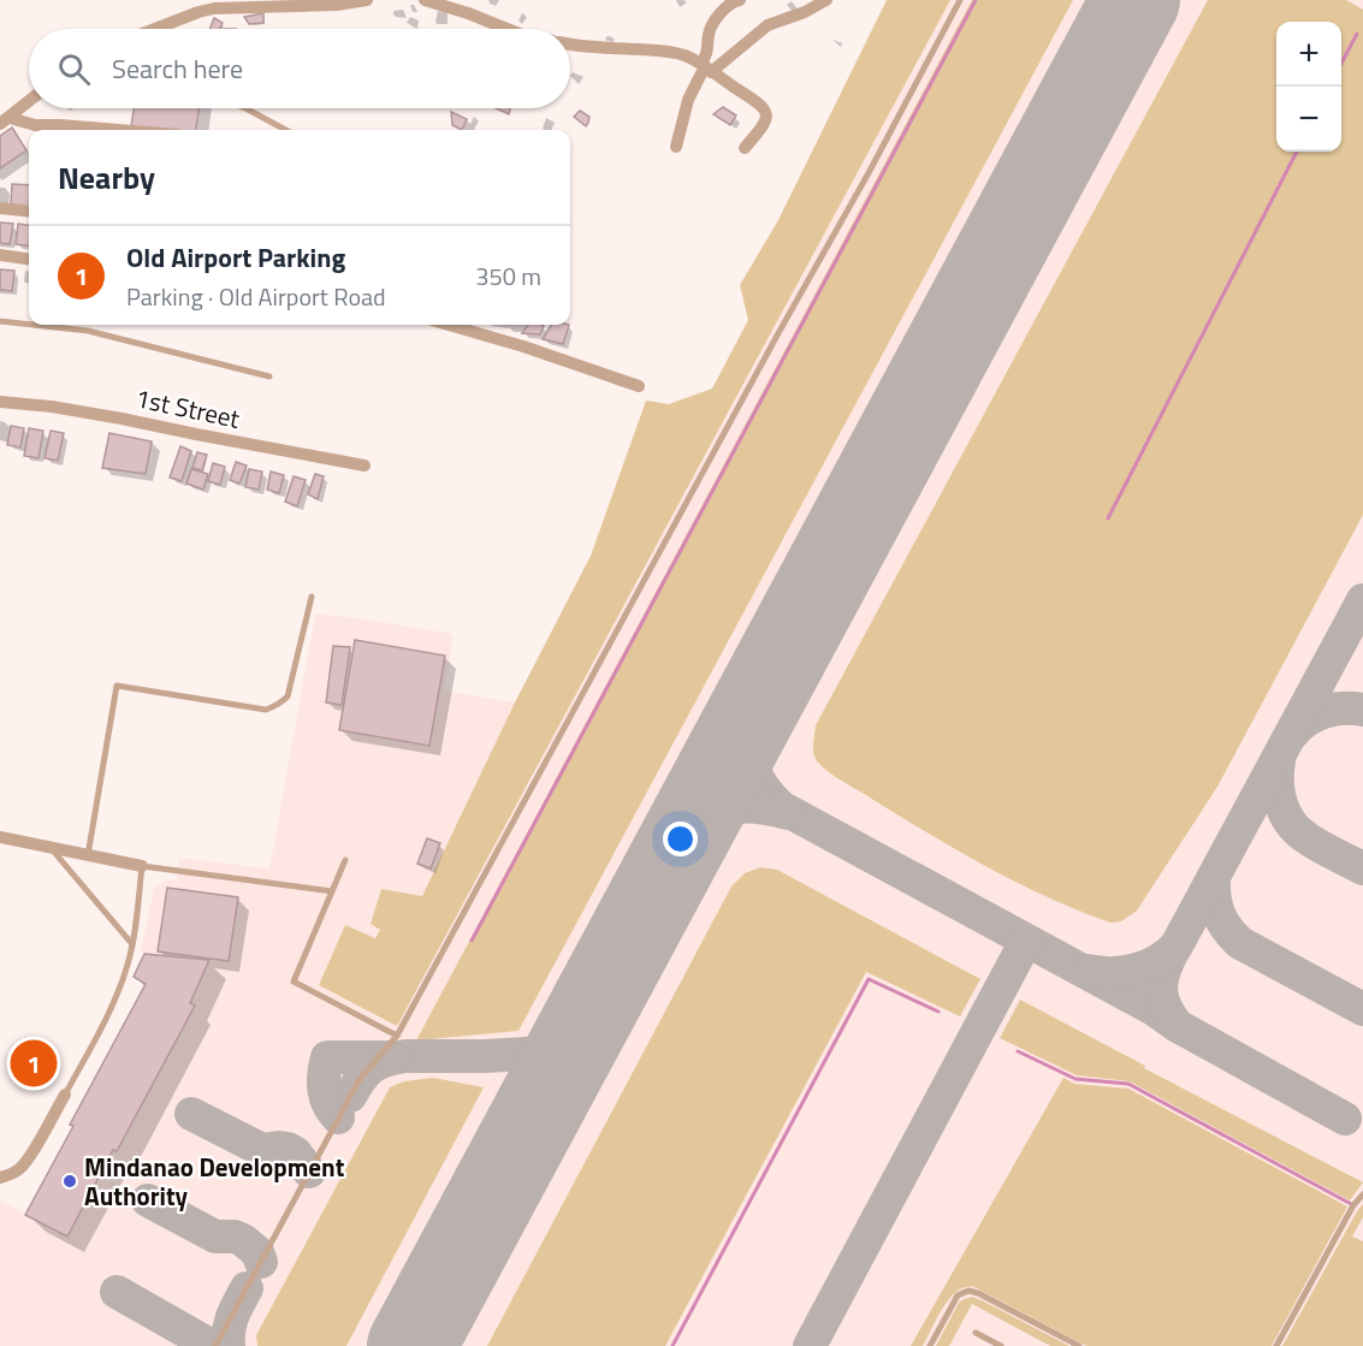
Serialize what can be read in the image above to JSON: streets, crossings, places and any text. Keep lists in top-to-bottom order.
{
  "streets": {
    "street": ["1st Street"]
  },
  "places": ["Mindanao Development Authority"],
  "page": {
    "map_buttons": ["+", "−"],
    "search": "Search here",
    "heading": "Nearby",
    "list": [
      {
        "mark": "1",
        "name": "Old Airport Parking",
        "note": "Parking · Old Airport Road",
        "value": "350 m"
      }
    ],
    "pins": "1"
  }
}
